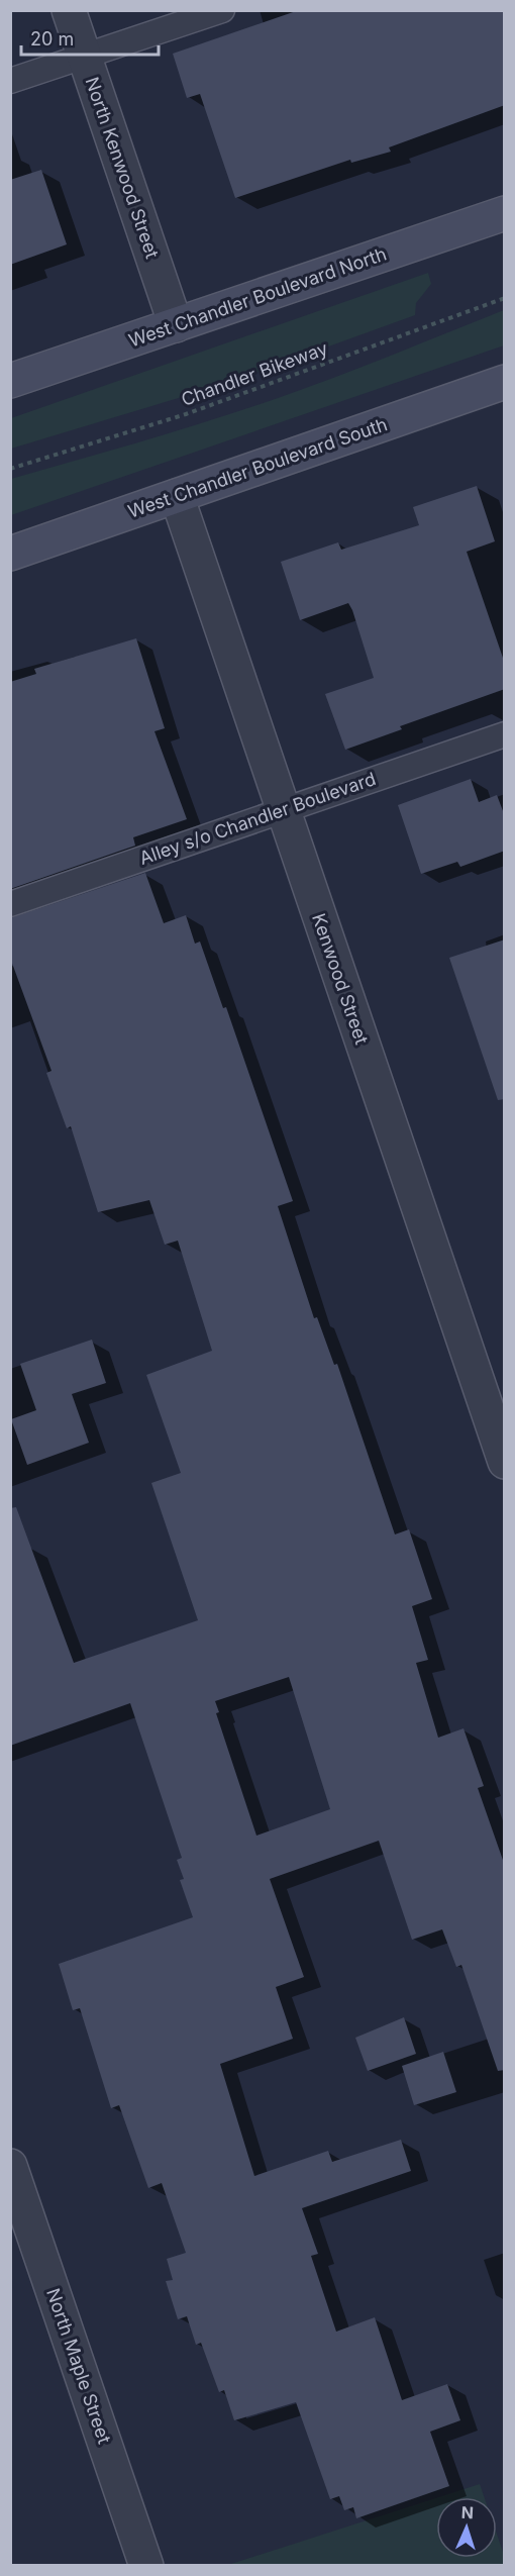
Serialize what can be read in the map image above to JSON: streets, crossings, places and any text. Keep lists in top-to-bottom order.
{
  "streets": {
    "main road": ["West Chandler Boulevard North", "West Chandler Boulevard South"],
    "street": ["North Kenwood Street", "Kenwood Street", "North Maple Street"],
    "lane": ["Alley s/o Chandler Boulevard"],
    "path": ["Chandler Bikeway"]
  },
  "crossings": [
    ["North Kenwood Street", "West Chandler Boulevard North"],
    ["West Chandler Boulevard South", "Kenwood Street"],
    ["Alley s/o Chandler Boulevard", "Kenwood Street"]
  ],
  "scale_bar": "20 m",
  "north": "top"
}
